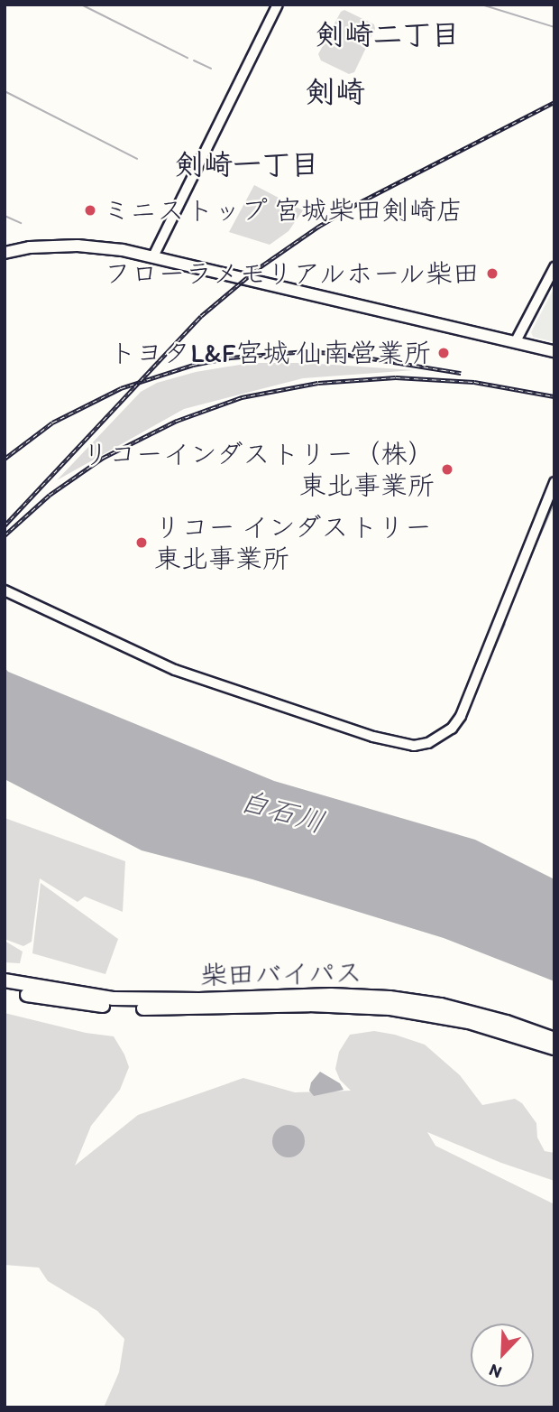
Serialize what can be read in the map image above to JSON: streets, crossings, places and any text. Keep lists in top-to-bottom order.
{
  "streets": {
    "highway": ["柴田バイパス"]
  },
  "districts": ["剣崎二丁目", "剣崎", "剣崎一丁目"],
  "water": ["白石川"],
  "places": [
    "ミニストップ 宮城柴田剣崎店",
    "フローラメモリアルホール柴田",
    "トヨタL&F宮城 仙南営業所",
    "リコーインダストリー（株） 東北事業所",
    "リコー インダストリー 東北事業所"
  ],
  "north": "bottom left"
}
